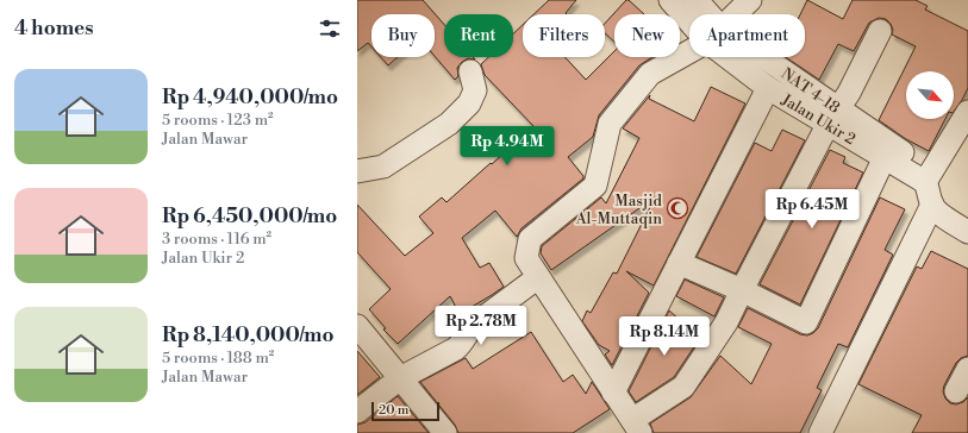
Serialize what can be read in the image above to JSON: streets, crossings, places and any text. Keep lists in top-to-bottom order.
{
  "streets": {
    "street": ["NAT 4-18", "Jalan Ukir 2"]
  },
  "crossings": [
    ["NAT 4-18", "Jalan Ukir 2"]
  ],
  "places": {
    "mosque": ["Masjid Al-Muttaqin"]
  },
  "scale_bar": "20 m",
  "north": "bottom right",
  "page": {
    "heading": "4 homes",
    "chip": [
      "Buy",
      "Rent",
      "Filters",
      "New",
      "Apartment"
    ],
    "list": [
      {
        "name": "Rp 4,940,000/mo",
        "note": "5 rooms · 123 m² · Jalan Mawar"
      },
      {
        "name": "Rp 6,450,000/mo",
        "note": "3 rooms · 116 m² · Jalan Ukir 2"
      },
      {
        "name": "Rp 8,140,000/mo",
        "note": "5 rooms · 188 m² · Jalan Mawar"
      }
    ],
    "price": [
      "Rp 4.94M",
      "Rp 6.45M",
      "Rp 2.78M",
      "Rp 8.14M"
    ],
    "scale": "20 m"
  }
}
